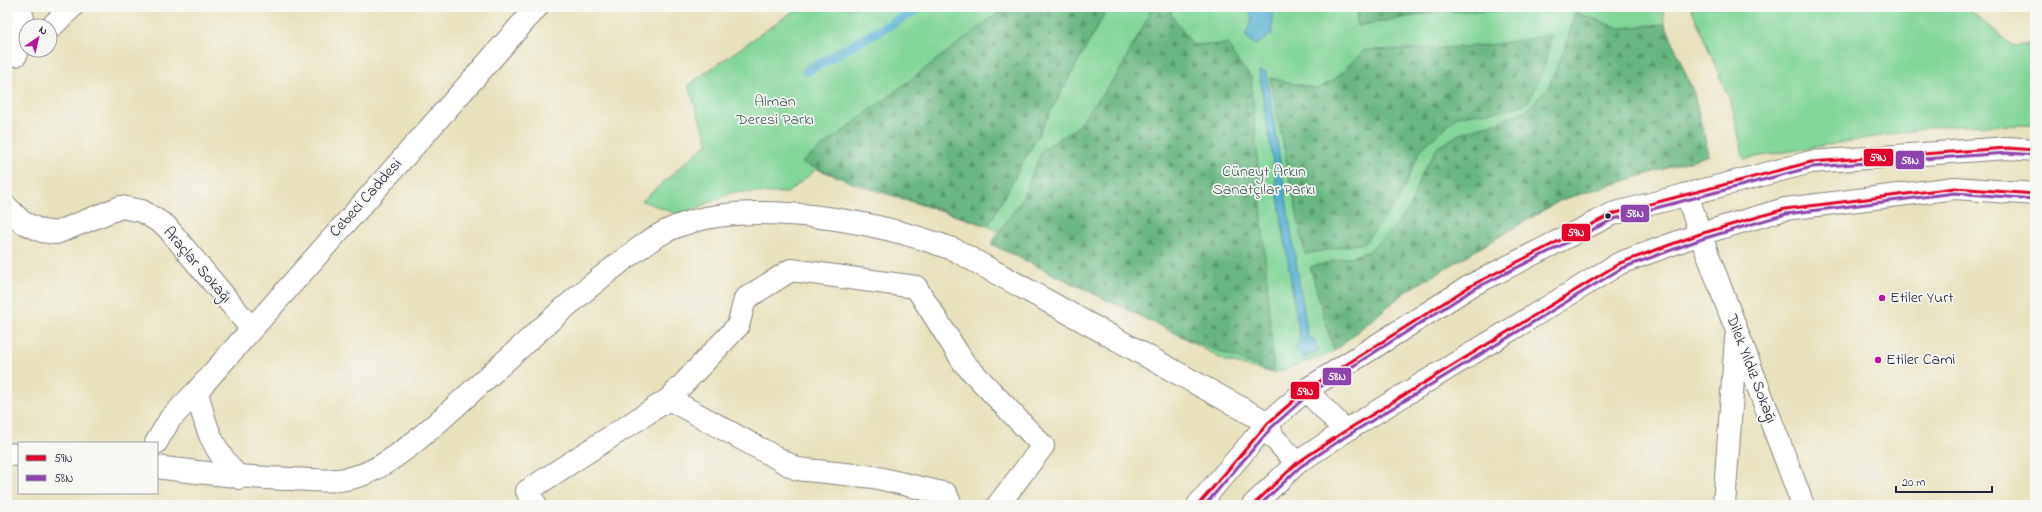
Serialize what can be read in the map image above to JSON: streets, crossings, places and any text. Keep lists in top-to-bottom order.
{
  "streets": {
    "street": ["Cebeci Caddesi", "Araçlar Sokağı", "Dilek Yıldız Sokağı"]
  },
  "crossings": [
    ["Cebeci Caddesi", "Araçlar Sokağı"]
  ],
  "parks": ["Alman Deresi Parkı", "Cüneyt Arkın Sanatçılar Parkı"],
  "places": ["Etiler Yurt", "Etiler Cami"],
  "lines": ["transit line 59N", "transit line 58N"],
  "legend": ["59N", "58N"],
  "scale_bar": "20 m",
  "north": "top right"
}
